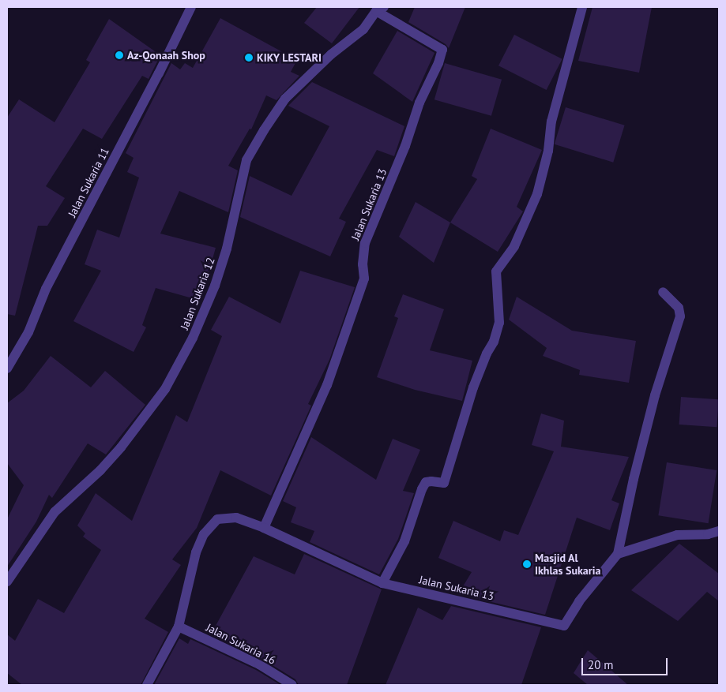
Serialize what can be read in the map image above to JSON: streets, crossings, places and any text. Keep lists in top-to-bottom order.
{
  "streets": {
    "street": [
      "Jalan Sukaria 11",
      "Jalan Sukaria 13",
      "Jalan Sukaria 12",
      "Jalan Sukaria 16"
    ]
  },
  "crossings": [
    ["Jalan Sukaria 13", "Jalan Sukaria 12"],
    ["Jalan Sukaria 13", "Jalan Sukaria 16"]
  ],
  "places": ["Az-Qonaah Shop", "KIKY LESTARI", "Masjid Al Ikhlas Sukaria"],
  "scale_bar": "20 m"
}
